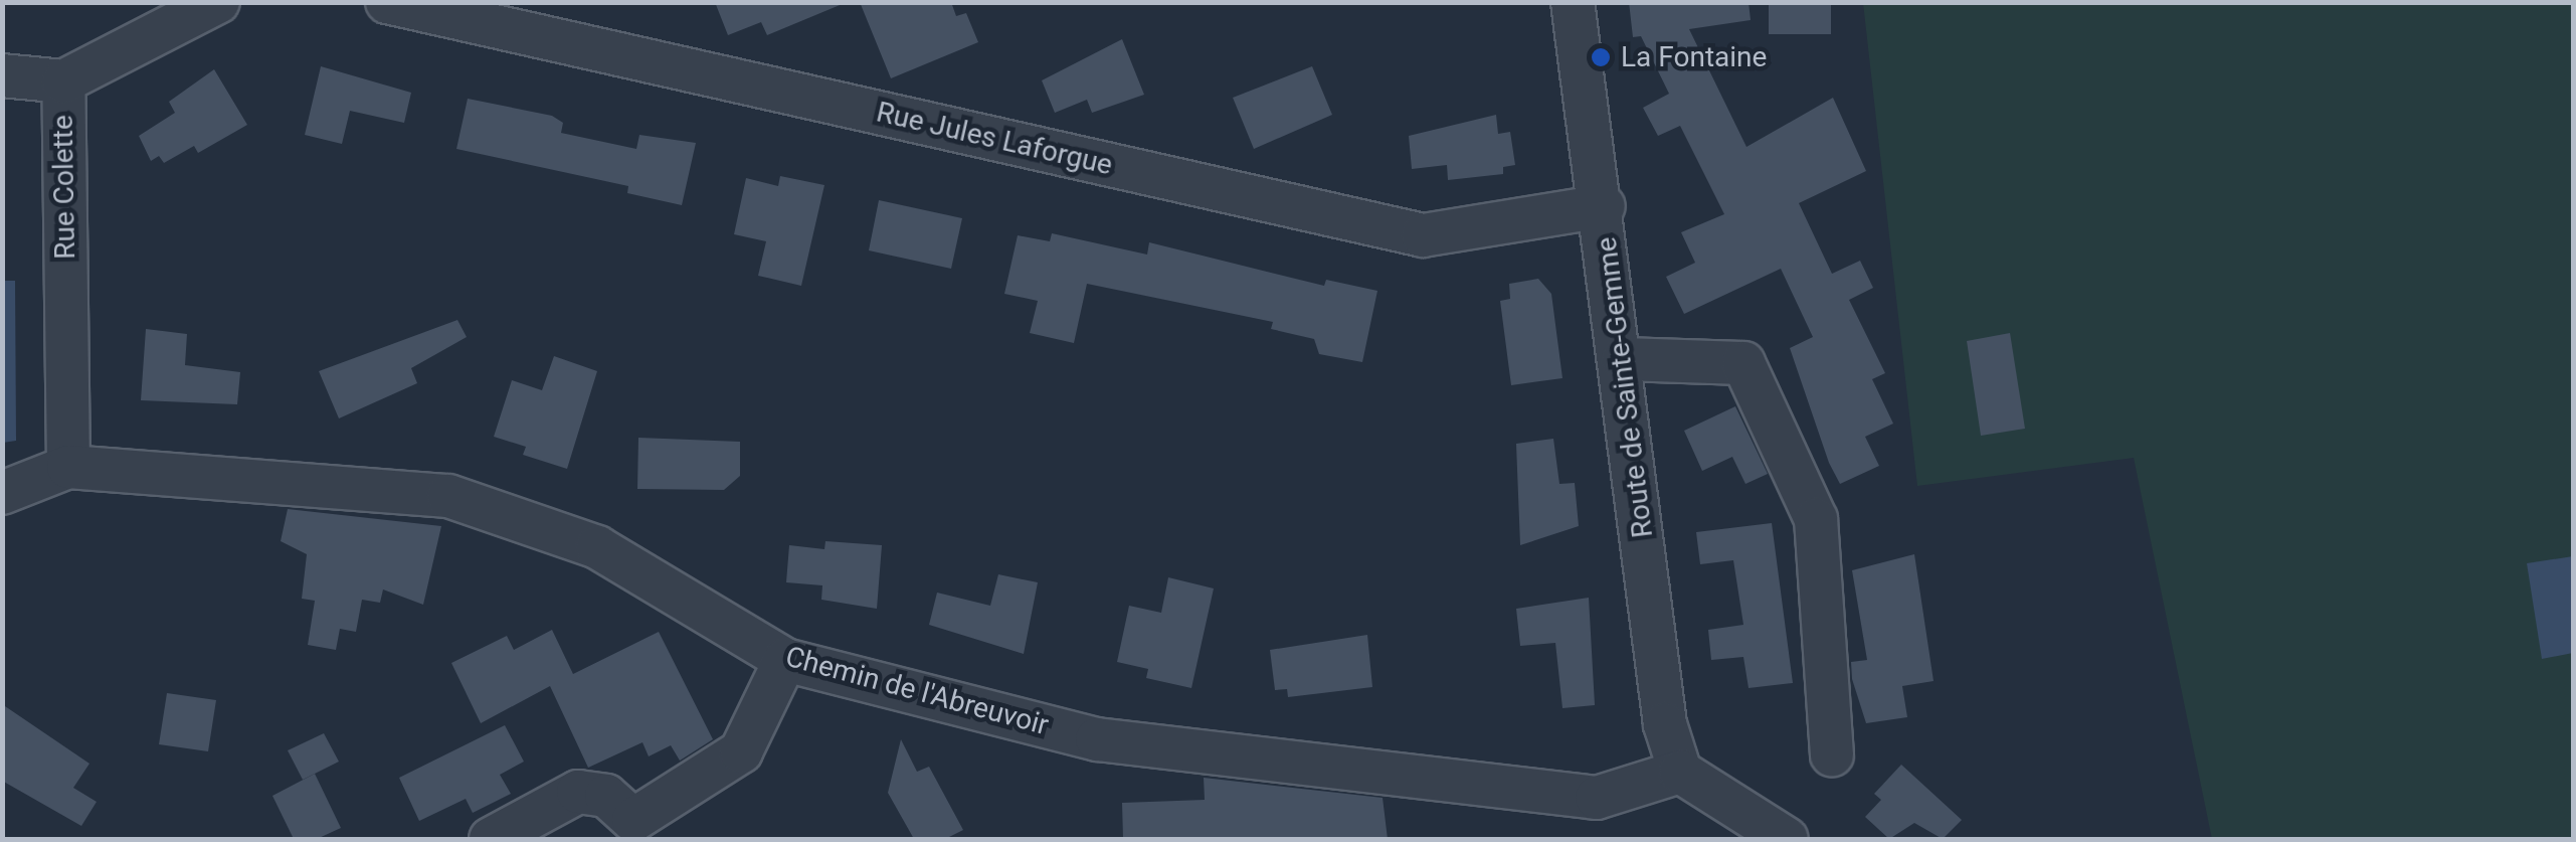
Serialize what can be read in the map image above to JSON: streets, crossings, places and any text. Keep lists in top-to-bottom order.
{
  "streets": {
    "street": [
      "Rue Jules Laforgue",
      "Rue Colette",
      "Route de Sainte-Gemme",
      "Chemin de l'Abreuvoir"
    ]
  },
  "crossings": [
    ["Rue Jules Laforgue", "Route de Sainte-Gemme"],
    ["Rue Colette", "Chemin de l'Abreuvoir"],
    ["Route de Sainte-Gemme", "Chemin de l'Abreuvoir"]
  ],
  "places": ["La Fontaine"]
}
